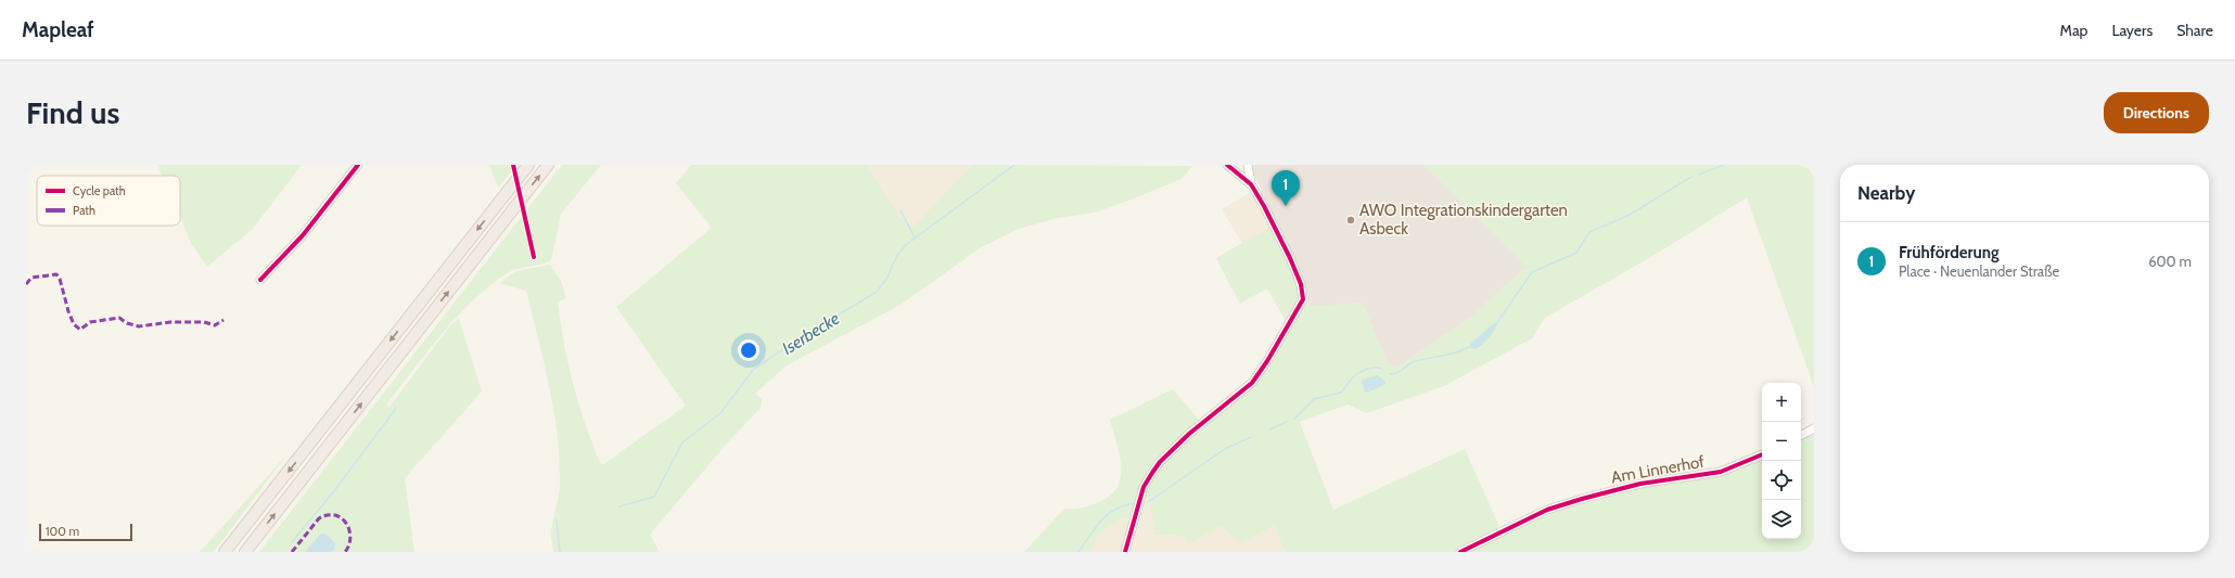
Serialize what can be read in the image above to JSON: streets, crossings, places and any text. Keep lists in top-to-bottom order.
{
  "streets": {
    "street": ["Am Linnerhof"]
  },
  "water": ["Iserbecke"],
  "places": ["AWO Integrationskindergarten Asbeck"],
  "legend": ["Cycle path", "Path"],
  "scale_bar": "100 m",
  "page": {
    "header": "Mapleaf",
    "nav": ["Map", "Layers", "Share"],
    "buttons": "Directions",
    "title": "Find us",
    "heading": "Nearby",
    "pins": "1",
    "list": [
      {
        "mark": "1",
        "name": "Frühförderung",
        "note": "Place · Neuenlander Straße",
        "value": "600 m"
      }
    ],
    "map_buttons": ["+", "−"],
    "scale": "100 m"
  }
}
